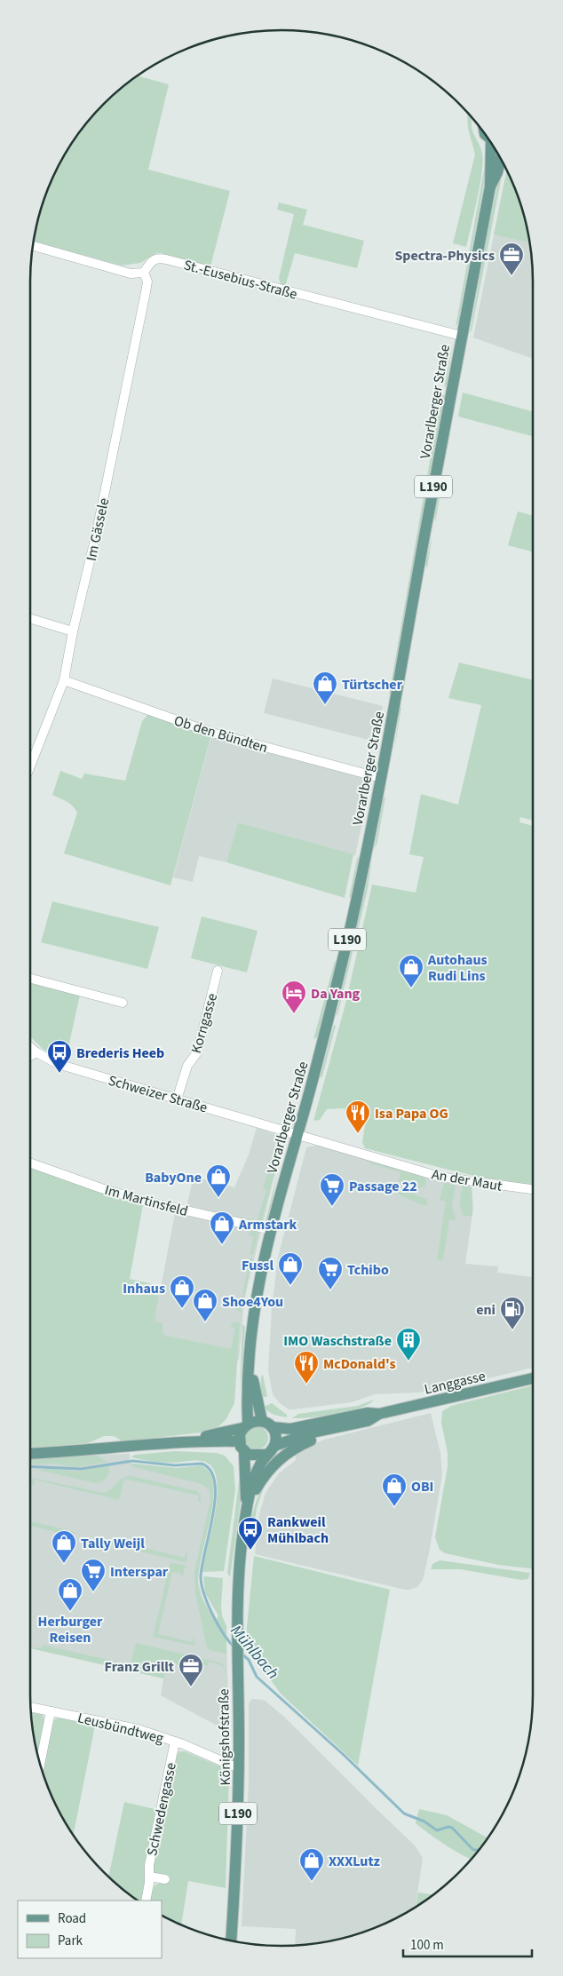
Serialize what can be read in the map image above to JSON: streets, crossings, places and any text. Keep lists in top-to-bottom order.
{
  "streets": {
    "main road": [
      "Vorarlberger Straße",
      "L190",
      "Langgasse",
      "Königshofstraße"
    ],
    "street": [
      "St.-Eusebius-Straße",
      "Im Gässele",
      "Ob den Bündten",
      "Korngasse",
      "Schweizer Straße",
      "An der Maut",
      "Im Martinsfeld",
      "Leusbündtweg",
      "Schwedengasse"
    ]
  },
  "crossings": [
    ["St.-Eusebius-Straße", "Vorarlberger Straße"],
    ["St.-Eusebius-Straße", "Im Gässele"],
    ["Vorarlberger Straße", "Ob den Bündten"],
    ["Vorarlberger Straße", "Schweizer Straße"],
    ["Vorarlberger Straße", "An der Maut"],
    ["Vorarlberger Straße", "Im Martinsfeld"],
    ["Vorarlberger Straße", "Langgasse"],
    ["Vorarlberger Straße", "Königshofstraße"],
    ["Im Gässele", "Ob den Bündten"],
    ["Korngasse", "Schweizer Straße"],
    ["Schweizer Straße", "An der Maut"],
    ["Leusbündtweg", "Königshofstraße"],
    ["Leusbündtweg", "Schwedengasse"]
  ],
  "water": ["Mühlbach"],
  "places": {
    "office": ["Spectra-Physics", "Franz Grillt"],
    "shop": [
      "Türtscher",
      "Autohaus Rudi Lins",
      "BabyOne",
      "Armstark",
      "Fussl",
      "Inhaus",
      "Shoe4You",
      "OBI",
      "Tally Weijl",
      "Herburger Reisen",
      "XXXLutz"
    ],
    "hotel": ["Da Yang"],
    "bus stop": ["Brederis Heeb", "Rankweil Mühlbach"],
    "restaurant": ["Isa Papa OG", "McDonald's"],
    "supermarket": ["Passage 22", "Tchibo", "Interspar"],
    "fuel station": ["eni"],
    "building": ["IMO Waschstraße"]
  },
  "legend": ["Road", "Park"],
  "scale_bar": "100 m"
}
